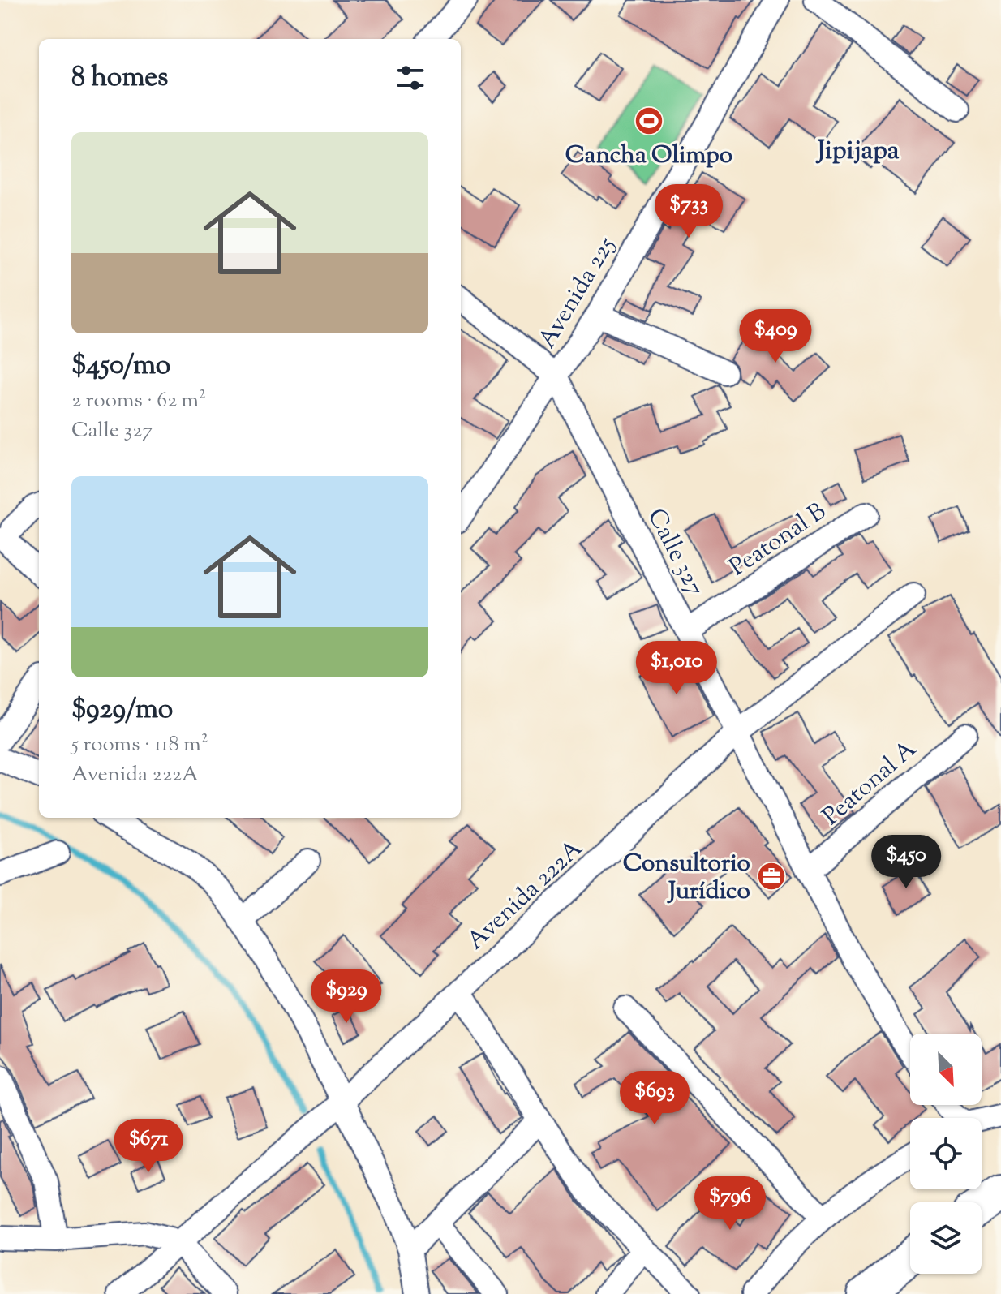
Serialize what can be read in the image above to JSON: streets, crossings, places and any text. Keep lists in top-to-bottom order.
{
  "streets": {
    "street": [
      "Avenida 225",
      "Peatonal B",
      "Calle 327",
      "Peatonal A",
      "Avenida 222A"
    ]
  },
  "crossings": [
    ["Avenida 225", "Calle 327"],
    ["Peatonal B", "Calle 327"],
    ["Calle 327", "Peatonal A"],
    ["Calle 327", "Avenida 222A"]
  ],
  "districts": ["Jipijapa"],
  "places": {
    "sports": ["Cancha Olimpo"],
    "office": ["Consultorio Jurídico"]
  },
  "north": "bottom right",
  "page": {
    "heading": "8 homes",
    "list": [
      {
        "name": "$450/mo",
        "note": "2 rooms · 62 m² · Calle 327"
      },
      {
        "name": "$929/mo",
        "note": "5 rooms · 118 m² · Avenida 222A"
      }
    ],
    "price": [
      "$733",
      "$409",
      "$1,010",
      "$450",
      "$929",
      "$693",
      "$671",
      "$796"
    ]
  }
}
